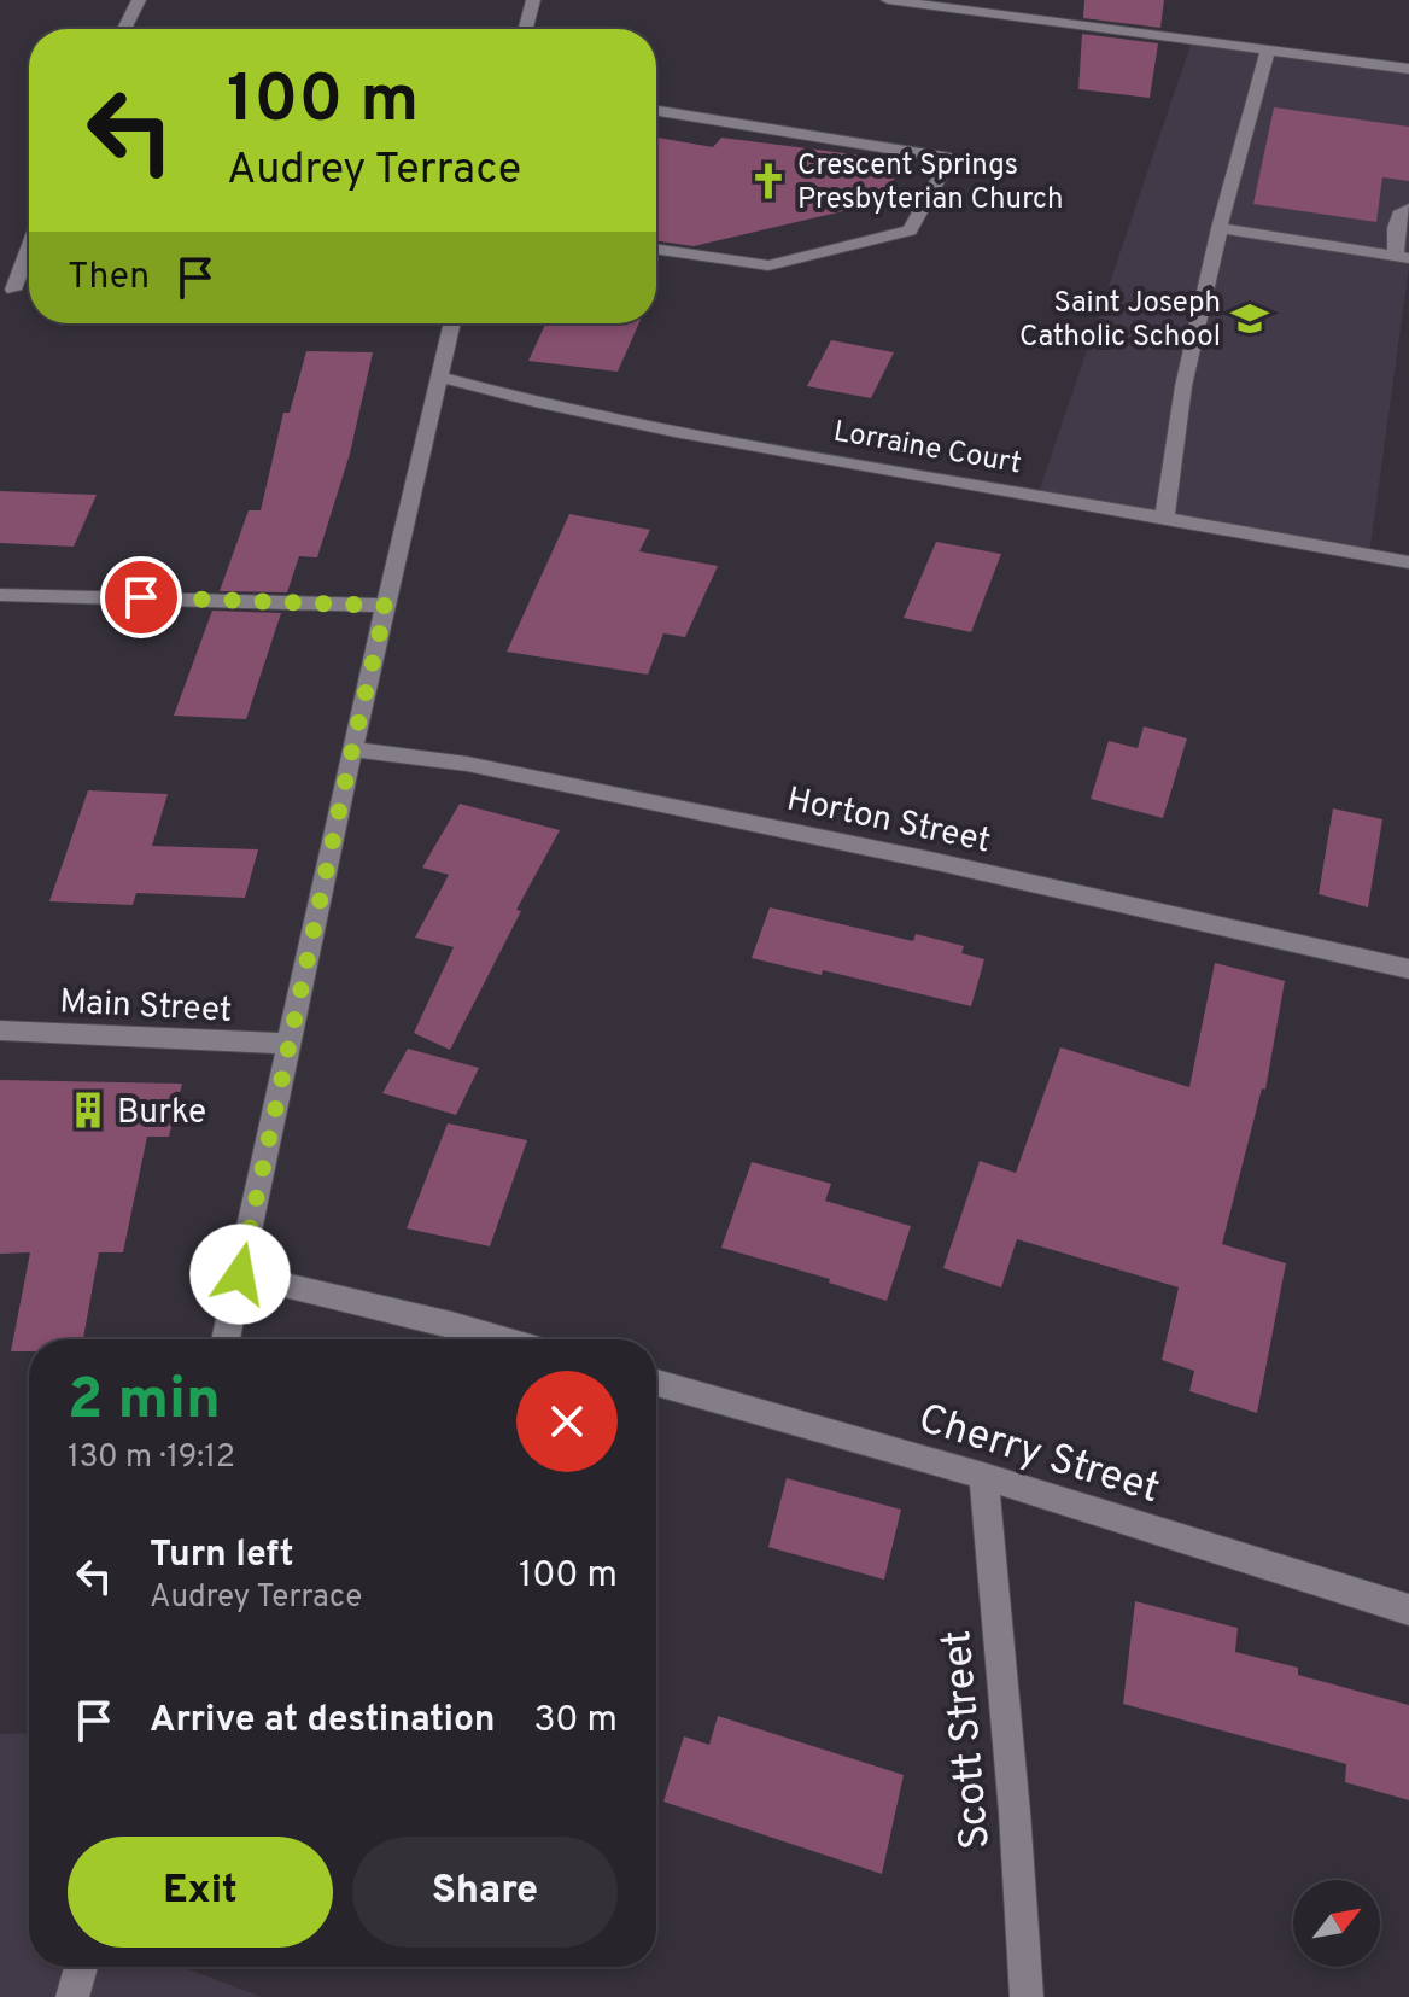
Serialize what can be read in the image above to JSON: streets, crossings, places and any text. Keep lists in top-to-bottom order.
{
  "streets": {
    "street": [
      "Lorraine Court",
      "Horton Street",
      "Main Street",
      "Cherry Street",
      "Scott Street"
    ]
  },
  "crossings": [
    ["Cherry Street", "Scott Street"]
  ],
  "places": {
    "church": ["Crescent Springs Presbyterian Church"],
    "school or university": ["Saint Joseph Catholic School"],
    "building": ["Burke"]
  },
  "north": "top right",
  "page": {
    "turn": ["100 m", "Audrey Terrace"],
    "then": "Then",
    "heading": ["2 min", "130 m · 19:12"],
    "list": [
      {
        "name": "Turn left",
        "note": "Audrey Terrace",
        "value": "100 m"
      },
      {
        "name": "Arrive at destination",
        "value": "30 m"
      }
    ],
    "buttons": ["Exit", "Share"]
  }
}
